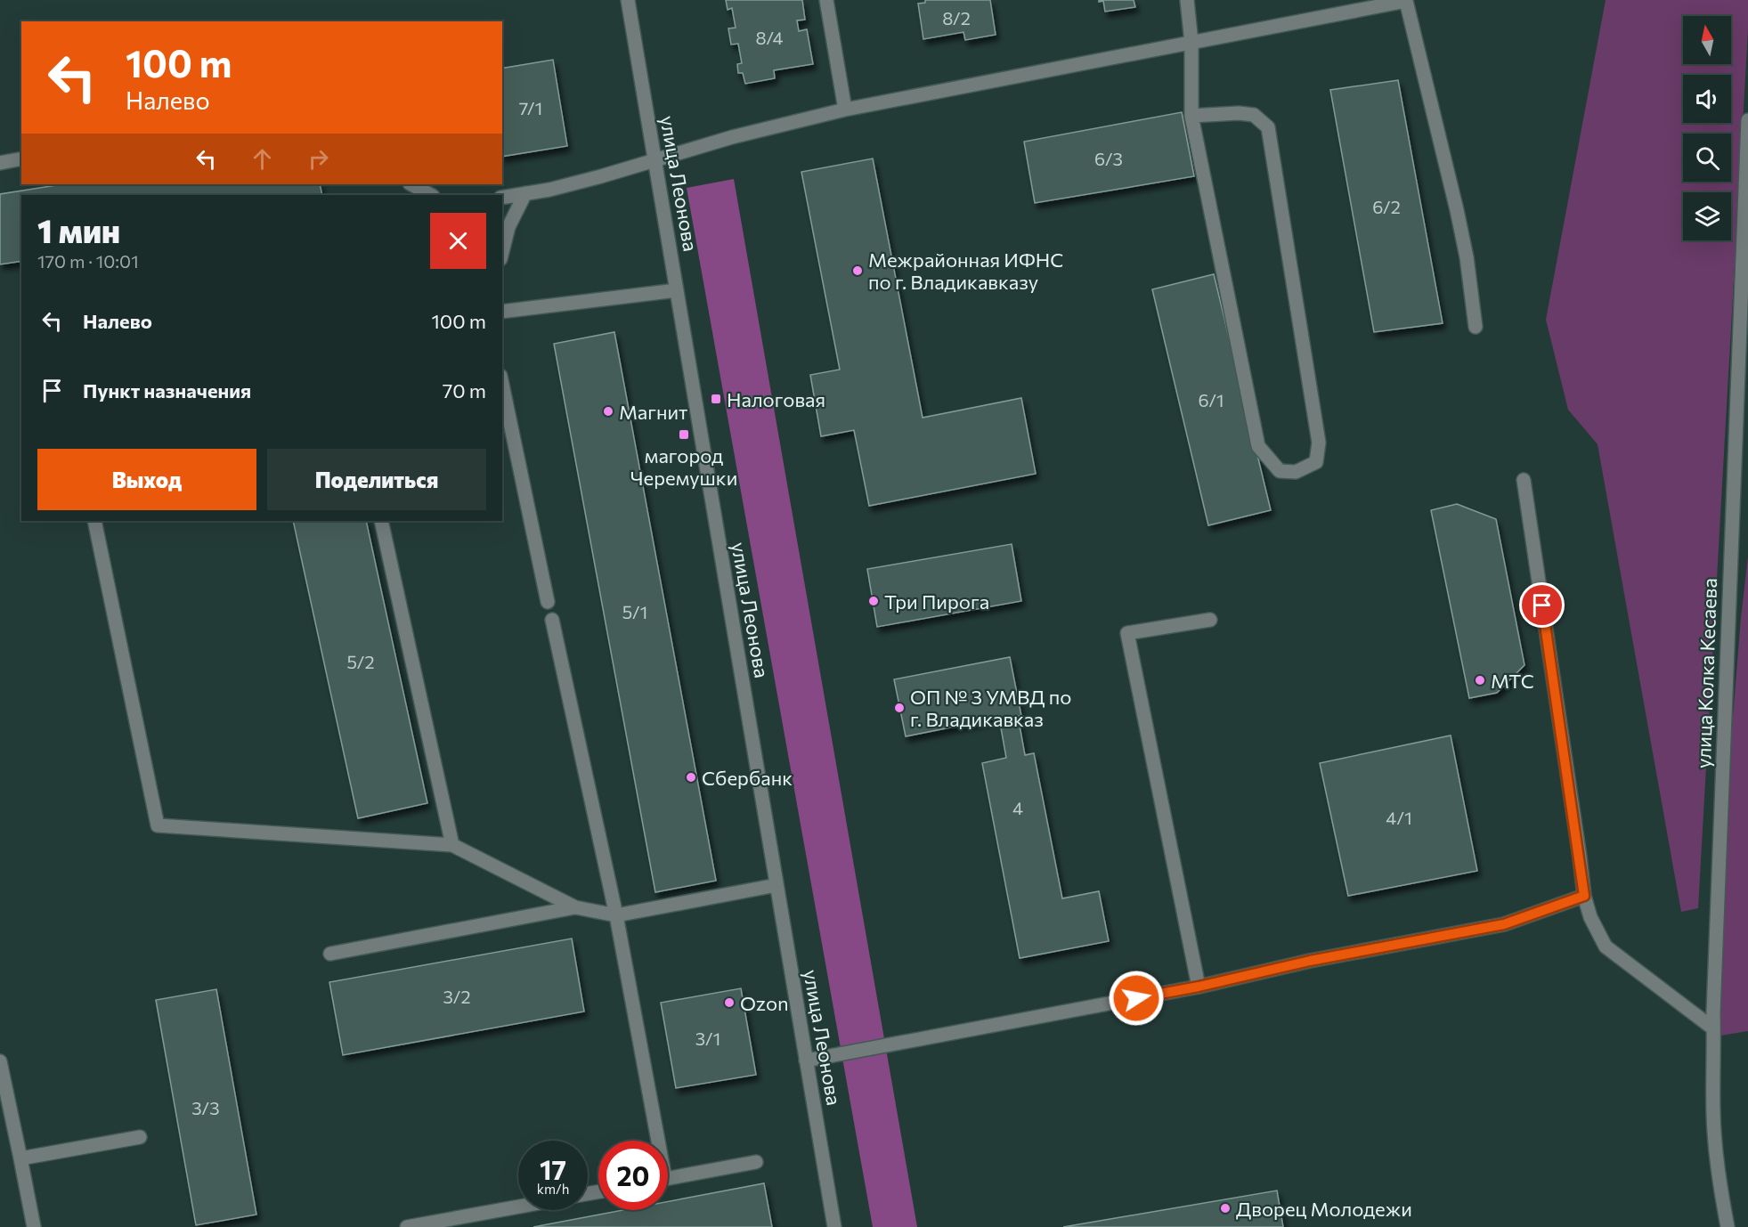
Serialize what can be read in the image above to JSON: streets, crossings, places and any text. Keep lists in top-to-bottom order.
{
  "streets": {
    "street": ["улица Леонова", "улица Колка Кесаева"]
  },
  "places": {
    "other": [
      "Межрайонная ИФНС по г. Владикавказу",
      "Магнит",
      "Три Пирога",
      "МТС",
      "ОП № 3 УМВД по г. Владикавказ",
      "Сбербанк",
      "Ozon",
      "Дворец Молодежи"
    ],
    "transit": ["Налоговая", "магород Черемушки"]
  },
  "house_numbers": [
    "8/2",
    "8/4",
    "7/1",
    "6/3",
    "6/2",
    "6/1",
    "5/1",
    "5/2",
    "4",
    "4/1",
    "3/2",
    "3/1",
    "3/3"
  ],
  "north": "top",
  "page": {
    "turn": ["100 m", "Налево"],
    "heading": ["1 мин", "170 m · 10:01"],
    "list": [
      {
        "name": "Налево",
        "value": "100 m"
      },
      {
        "name": "Пункт назначения",
        "value": "70 m"
      }
    ],
    "buttons": ["Выход", "Поделиться"],
    "speed": "17 km/h",
    "limit": "20"
  }
}
